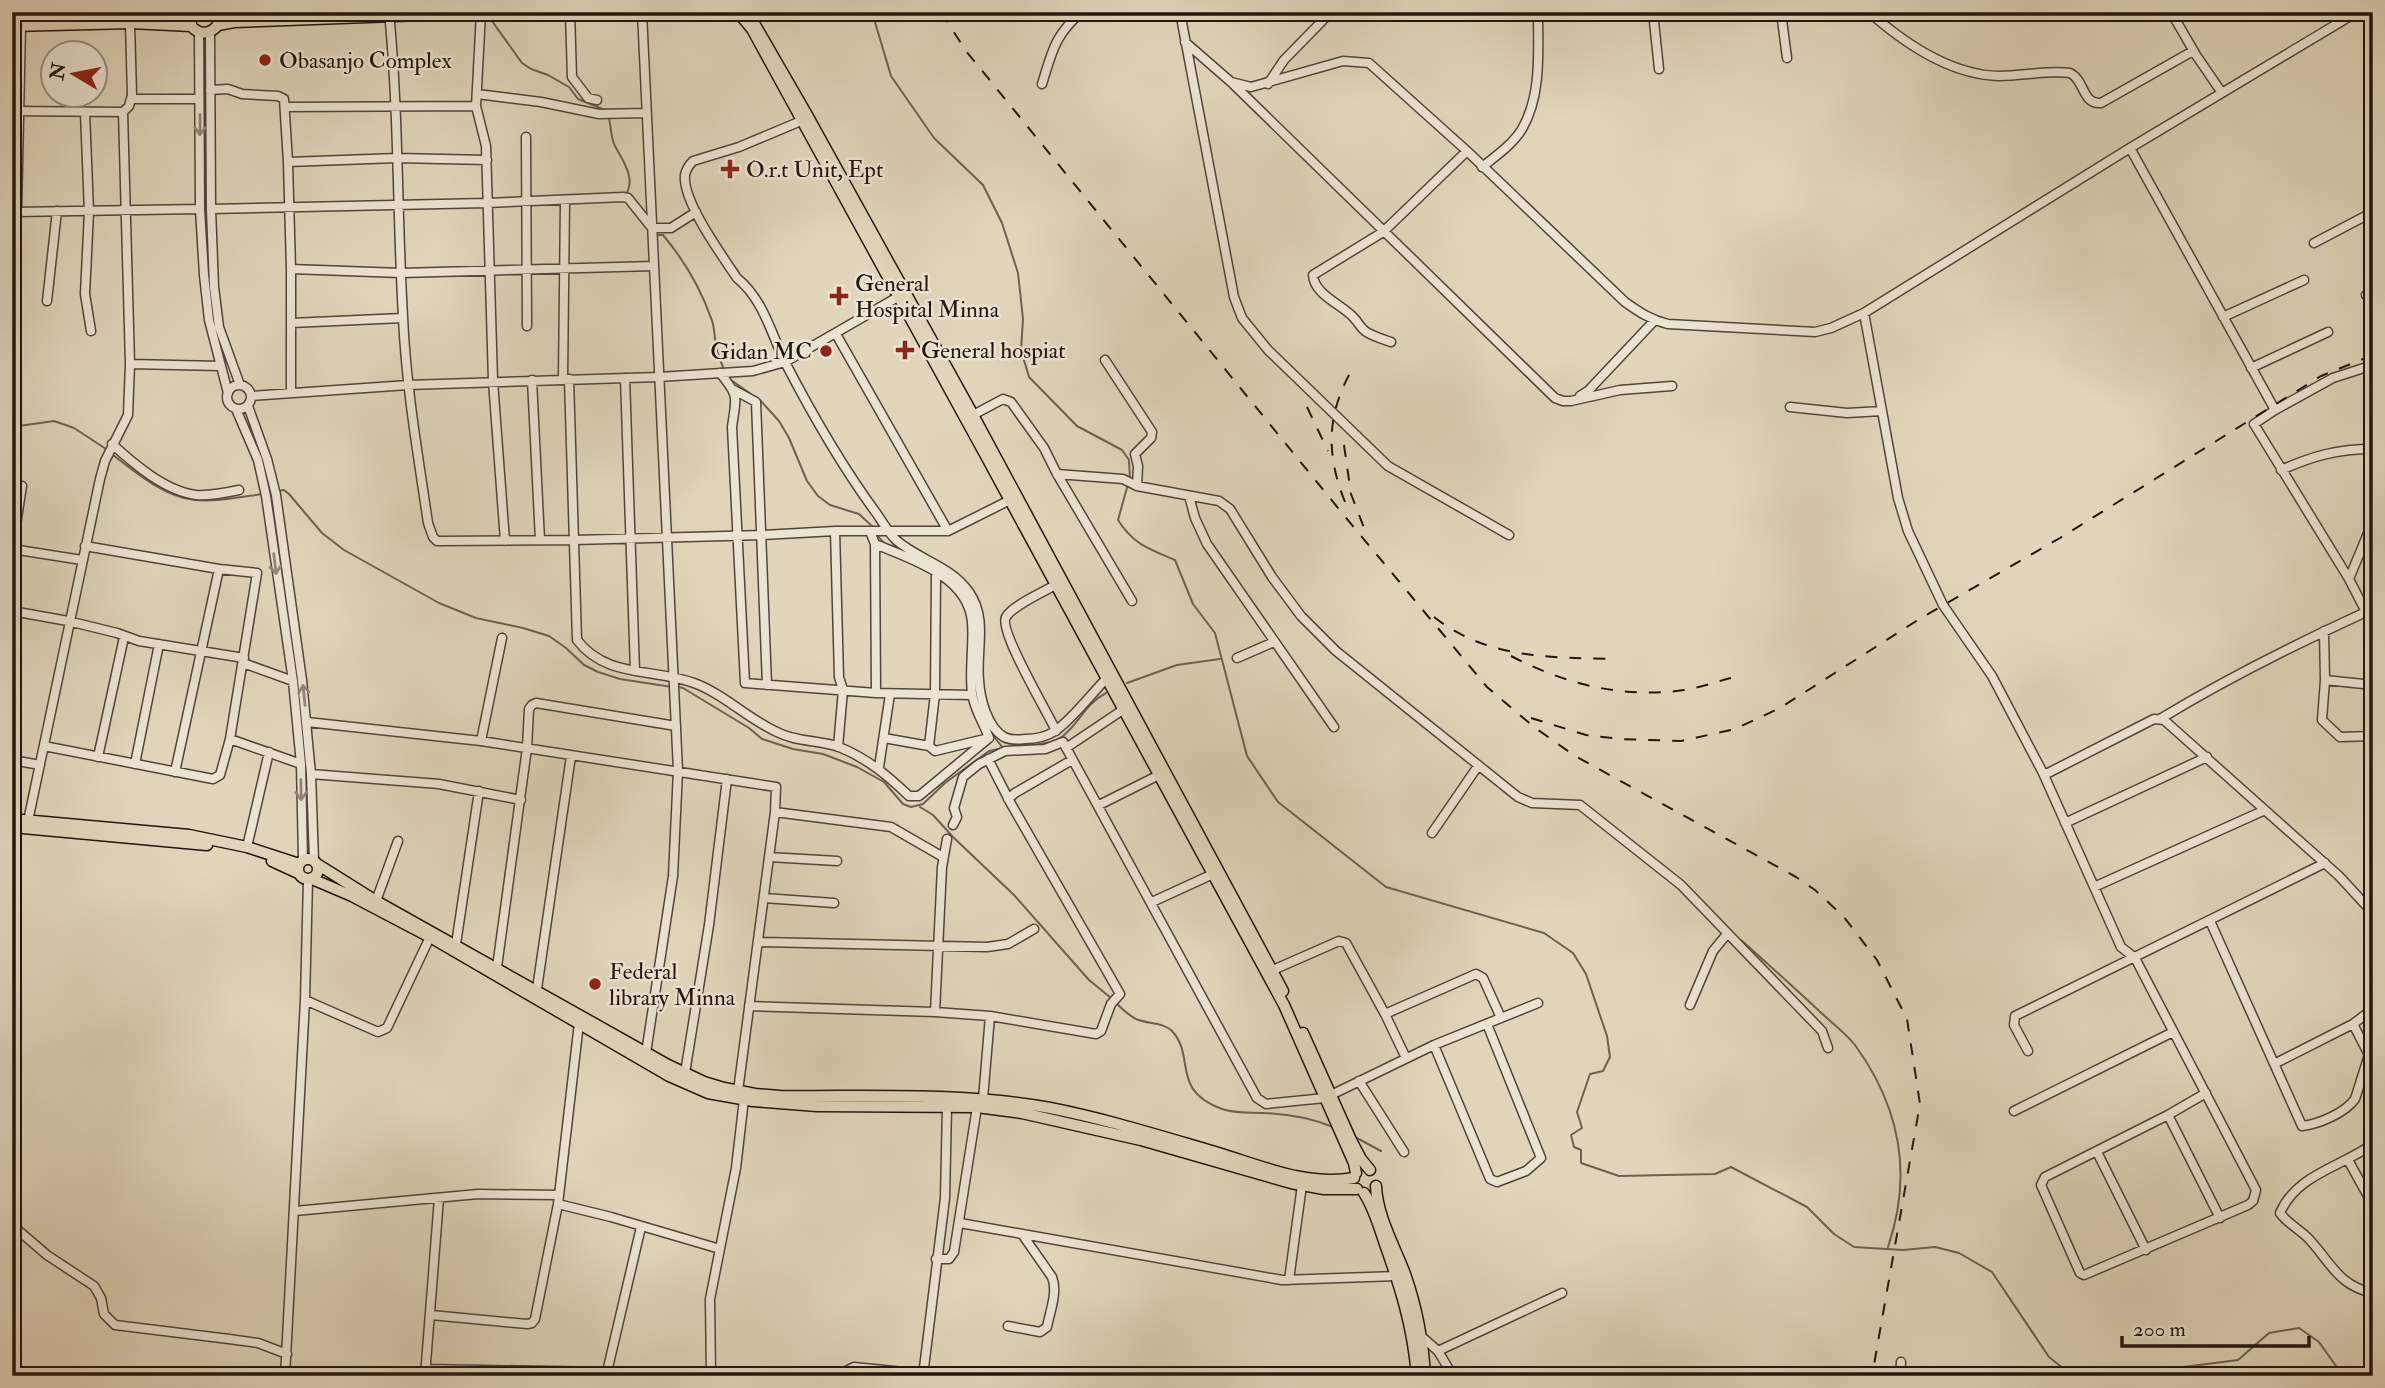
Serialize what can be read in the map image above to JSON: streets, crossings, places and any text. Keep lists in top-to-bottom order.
{
  "places": {
    "other": ["Obasanjo Complex", "Gidan MC", "Federal library Minna"],
    "health": ["O.r.t Unit, Ept", "General Hospital Minna", "General hospiat"]
  },
  "scale_bar": "200 m",
  "north": "left"
}
